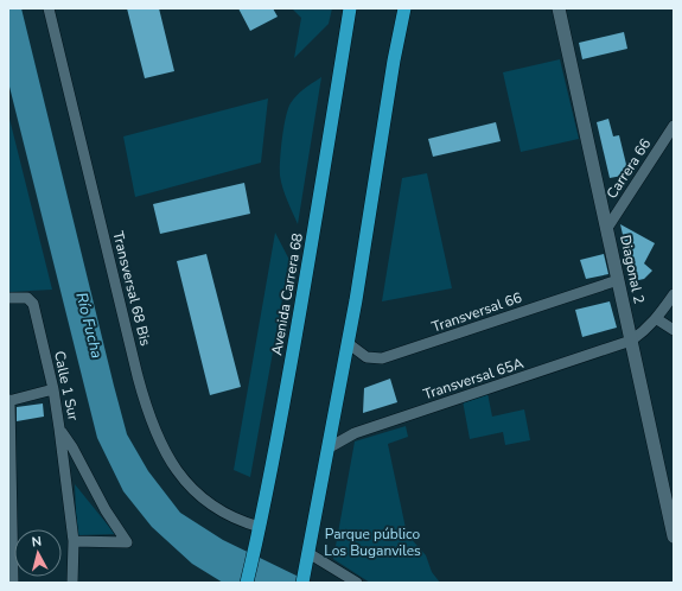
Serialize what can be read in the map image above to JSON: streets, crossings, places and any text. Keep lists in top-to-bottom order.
{
  "streets": {
    "main road": ["Avenida Carrera 68"],
    "street": [
      "Carrera 66",
      "Diagonal 2",
      "Transversal 68 Bis",
      "Transversal 66",
      "Transversal 65A",
      "Calle 1 Sur"
    ]
  },
  "crossings": [
    ["Carrera 66", "Diagonal 2"],
    ["Diagonal 2", "Transversal 66"],
    ["Diagonal 2", "Transversal 65A"],
    ["Transversal 68 Bis", "Avenida Carrera 68"]
  ],
  "water": ["Río Fucha"],
  "parks": ["Parque público Los Buganviles"],
  "north": "top"
}
